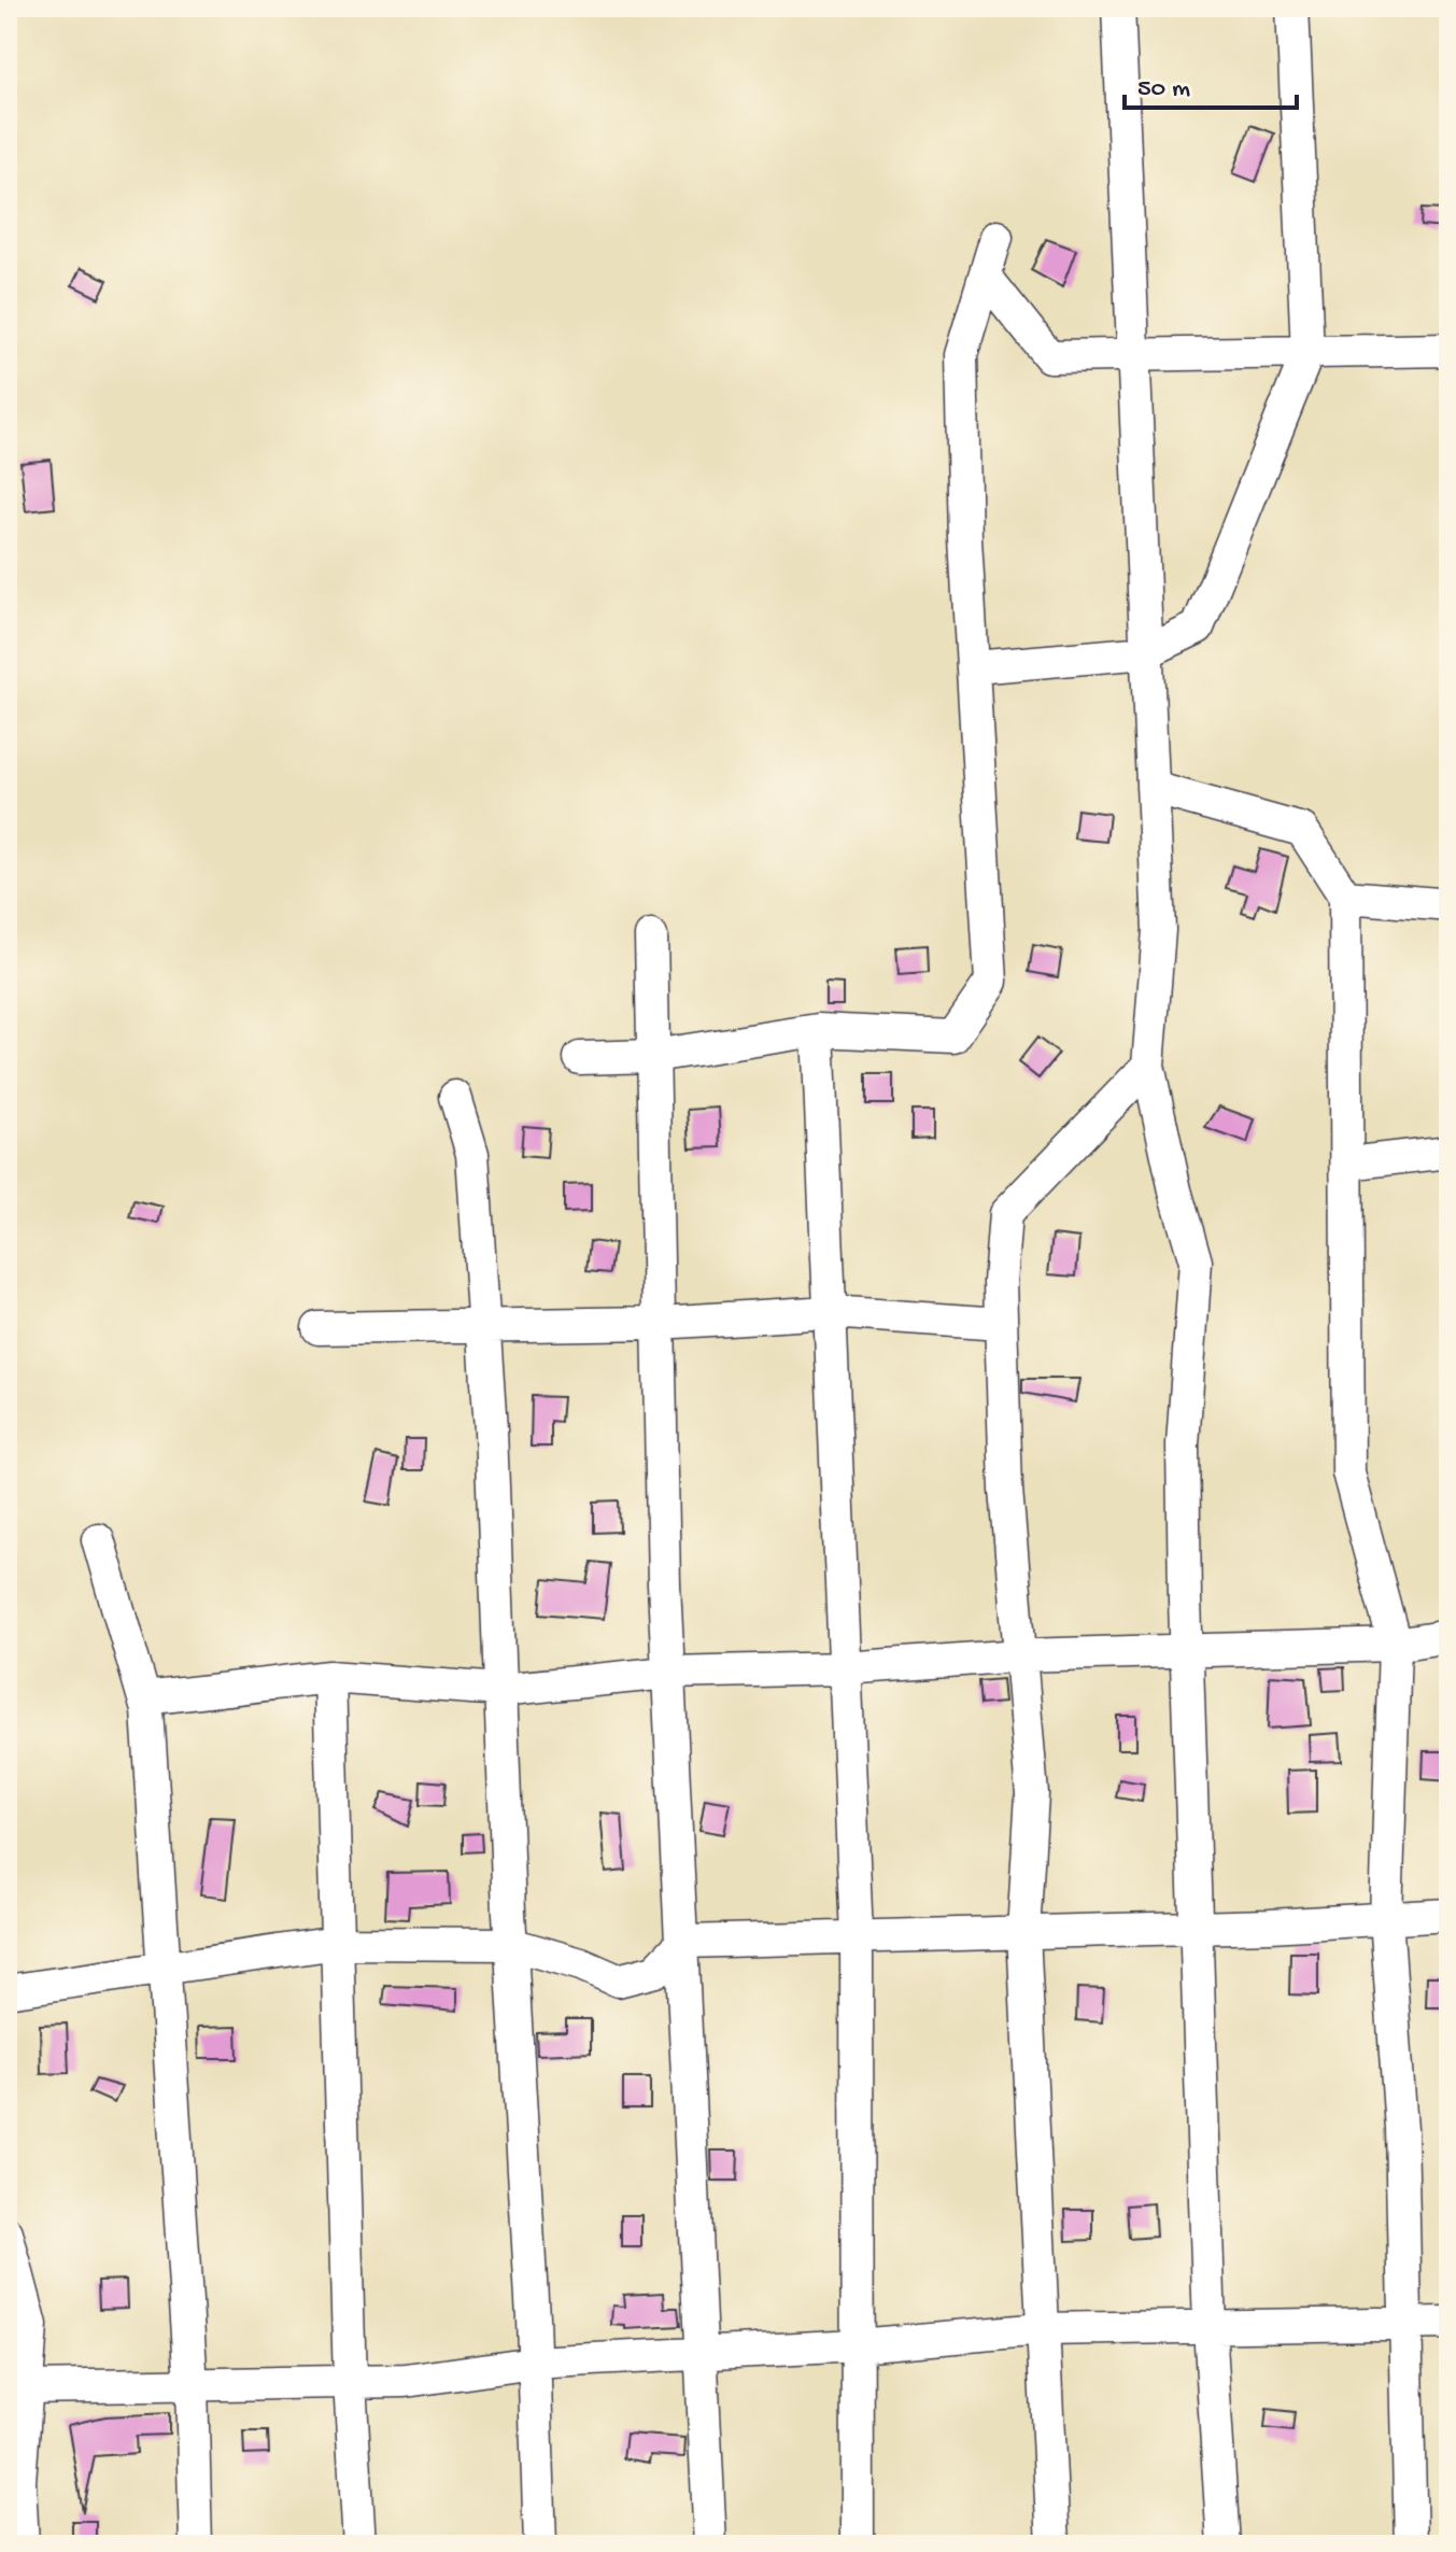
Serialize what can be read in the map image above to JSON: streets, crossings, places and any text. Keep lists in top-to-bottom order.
{
  "scale_bar": "50 m"
}
